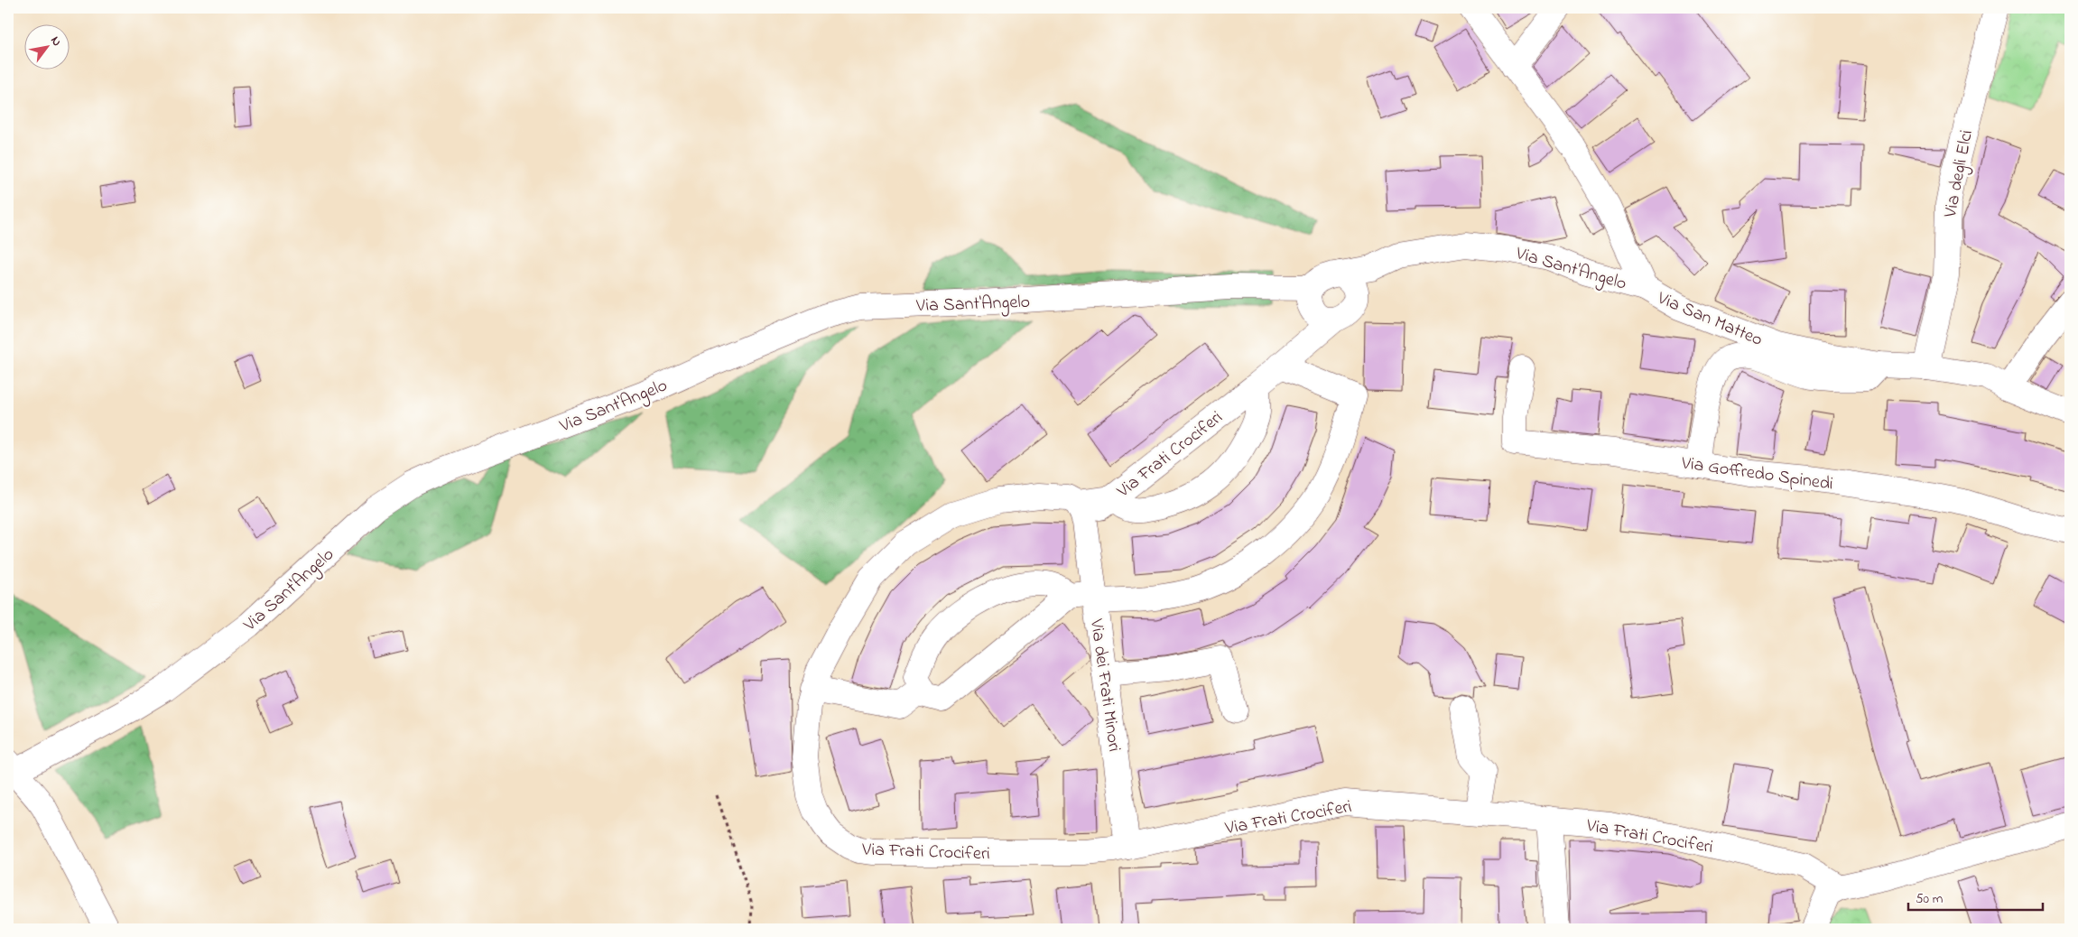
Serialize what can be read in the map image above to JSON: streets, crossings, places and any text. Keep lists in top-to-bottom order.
{
  "streets": {
    "street": [
      "Via degli Elci",
      "Via Sant'Angelo",
      "Via San Matteo",
      "Via Frati Crociferi",
      "Via Goffredo Spinedi",
      "Via dei Frati Minori"
    ]
  },
  "crossings": [
    ["Via degli Elci", "Via San Matteo"],
    ["Via Sant'Angelo", "Via San Matteo"],
    ["Via Sant'Angelo", "Via Frati Crociferi"],
    ["Via Frati Crociferi", "Via dei Frati Minori"]
  ],
  "scale_bar": "50 m",
  "north": "top right"
}
